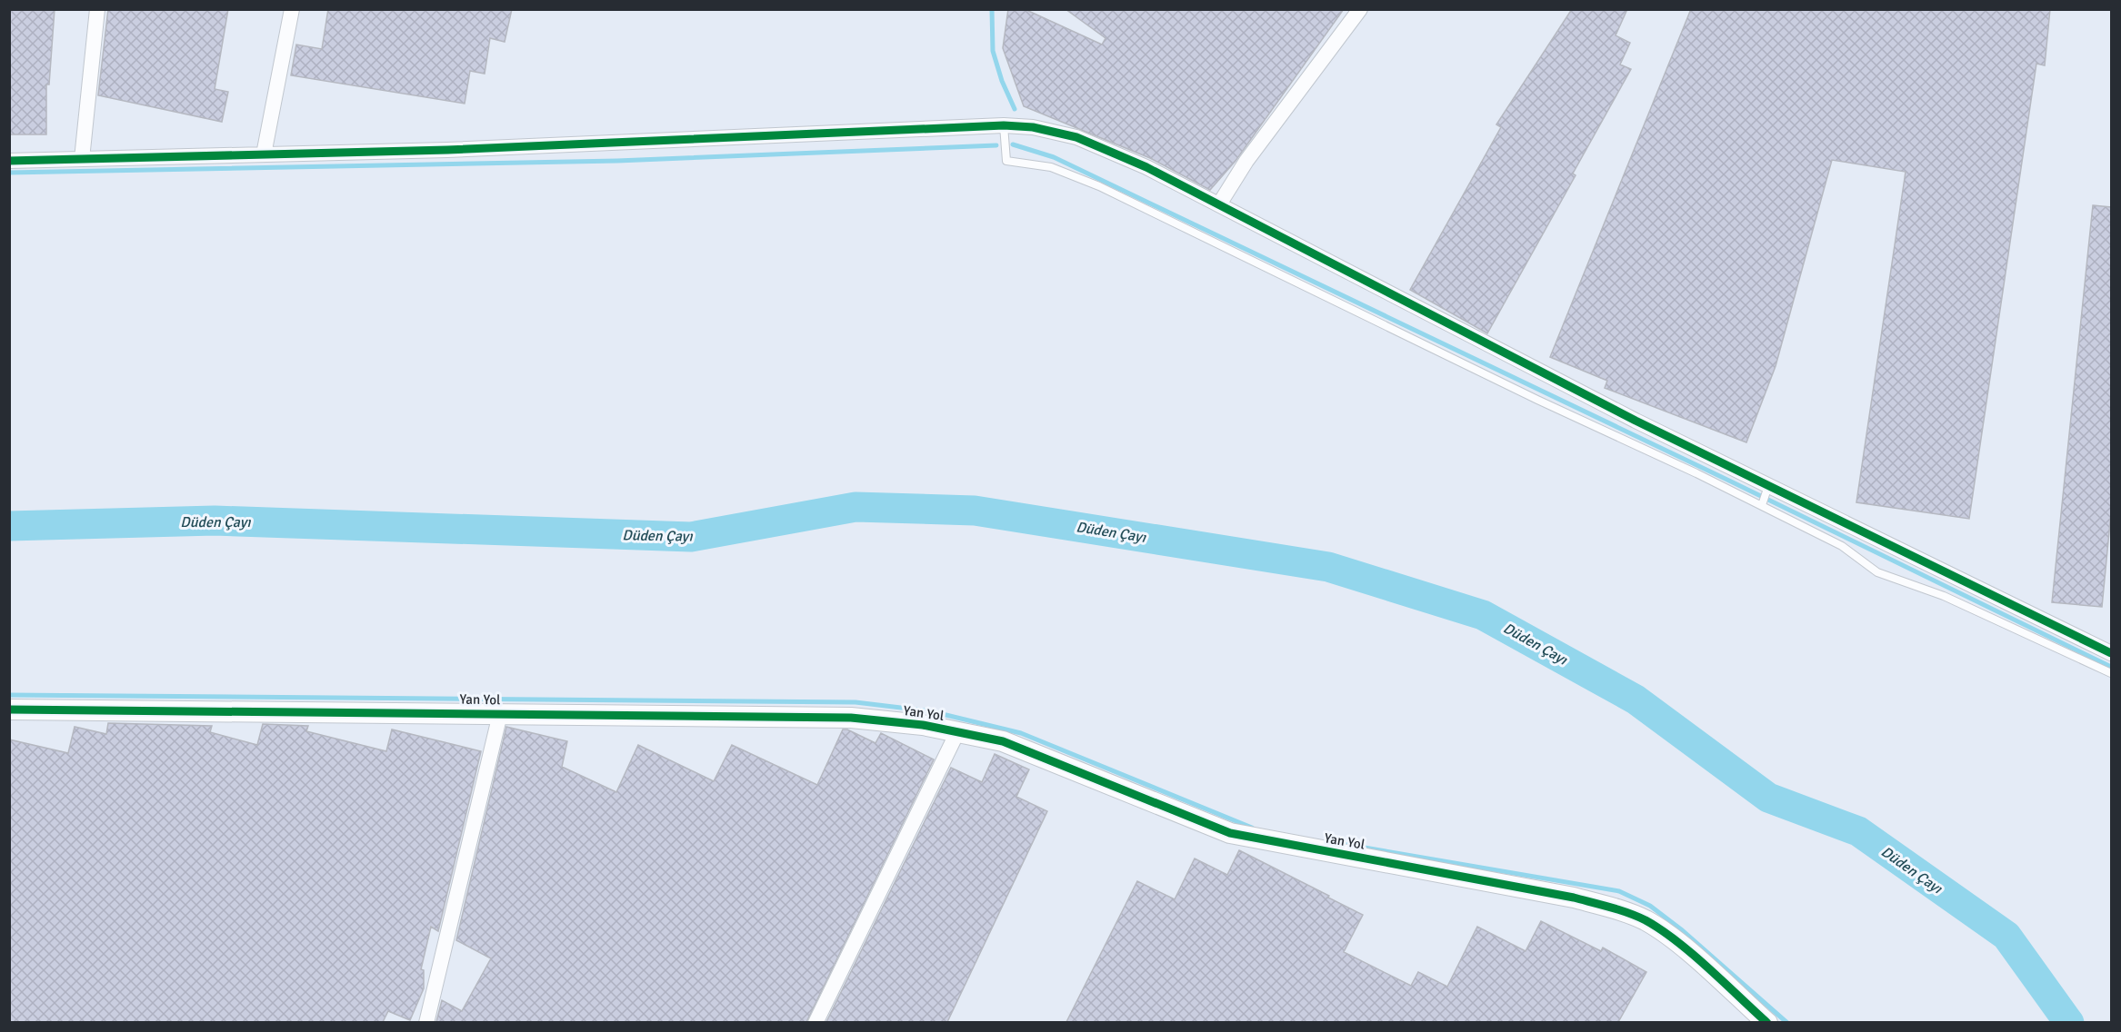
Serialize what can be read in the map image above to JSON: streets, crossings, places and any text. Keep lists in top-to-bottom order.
{
  "streets": {
    "street": ["Yan Yol"]
  },
  "water": ["Düden Çayı"]
}
